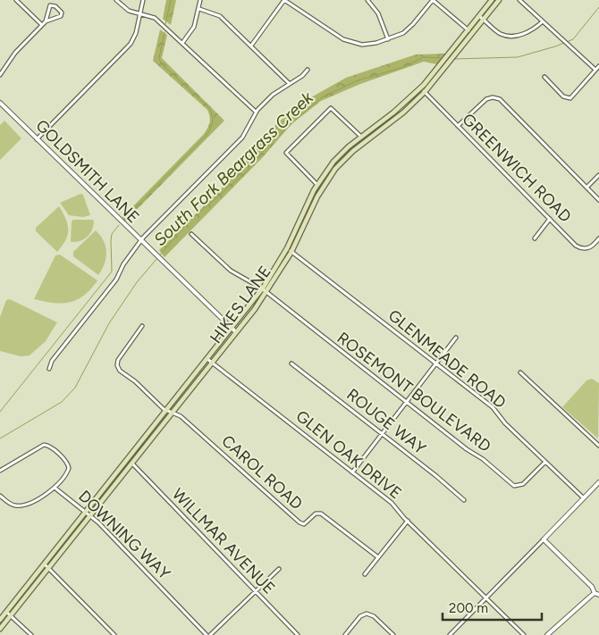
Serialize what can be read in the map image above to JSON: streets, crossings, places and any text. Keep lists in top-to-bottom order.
{
  "streets": {
    "main road": ["HIKES LANE"],
    "street": [
      "GREENWICH ROAD",
      "GOLDSMITH LANE",
      "GLENMEADE ROAD",
      "ROSEMONT BOULEVARD",
      "ROUGE WAY",
      "GLEN OAK DRIVE",
      "CAROL ROAD",
      "DOWNING WAY",
      "WILLMAR AVENUE"
    ]
  },
  "crossings": [
    ["GREENWICH ROAD", "HIKES LANE"],
    ["GOLDSMITH LANE", "HIKES LANE"],
    ["HIKES LANE", "GLENMEADE ROAD"],
    ["HIKES LANE", "ROSEMONT BOULEVARD"],
    ["HIKES LANE", "GLEN OAK DRIVE"],
    ["HIKES LANE", "CAROL ROAD"],
    ["HIKES LANE", "DOWNING WAY"],
    ["HIKES LANE", "WILLMAR AVENUE"],
    ["GLENMEADE ROAD", "ROSEMONT BOULEVARD"]
  ],
  "water": ["South Fork Beargrass Creek"],
  "scale_bar": "200 m"
}
